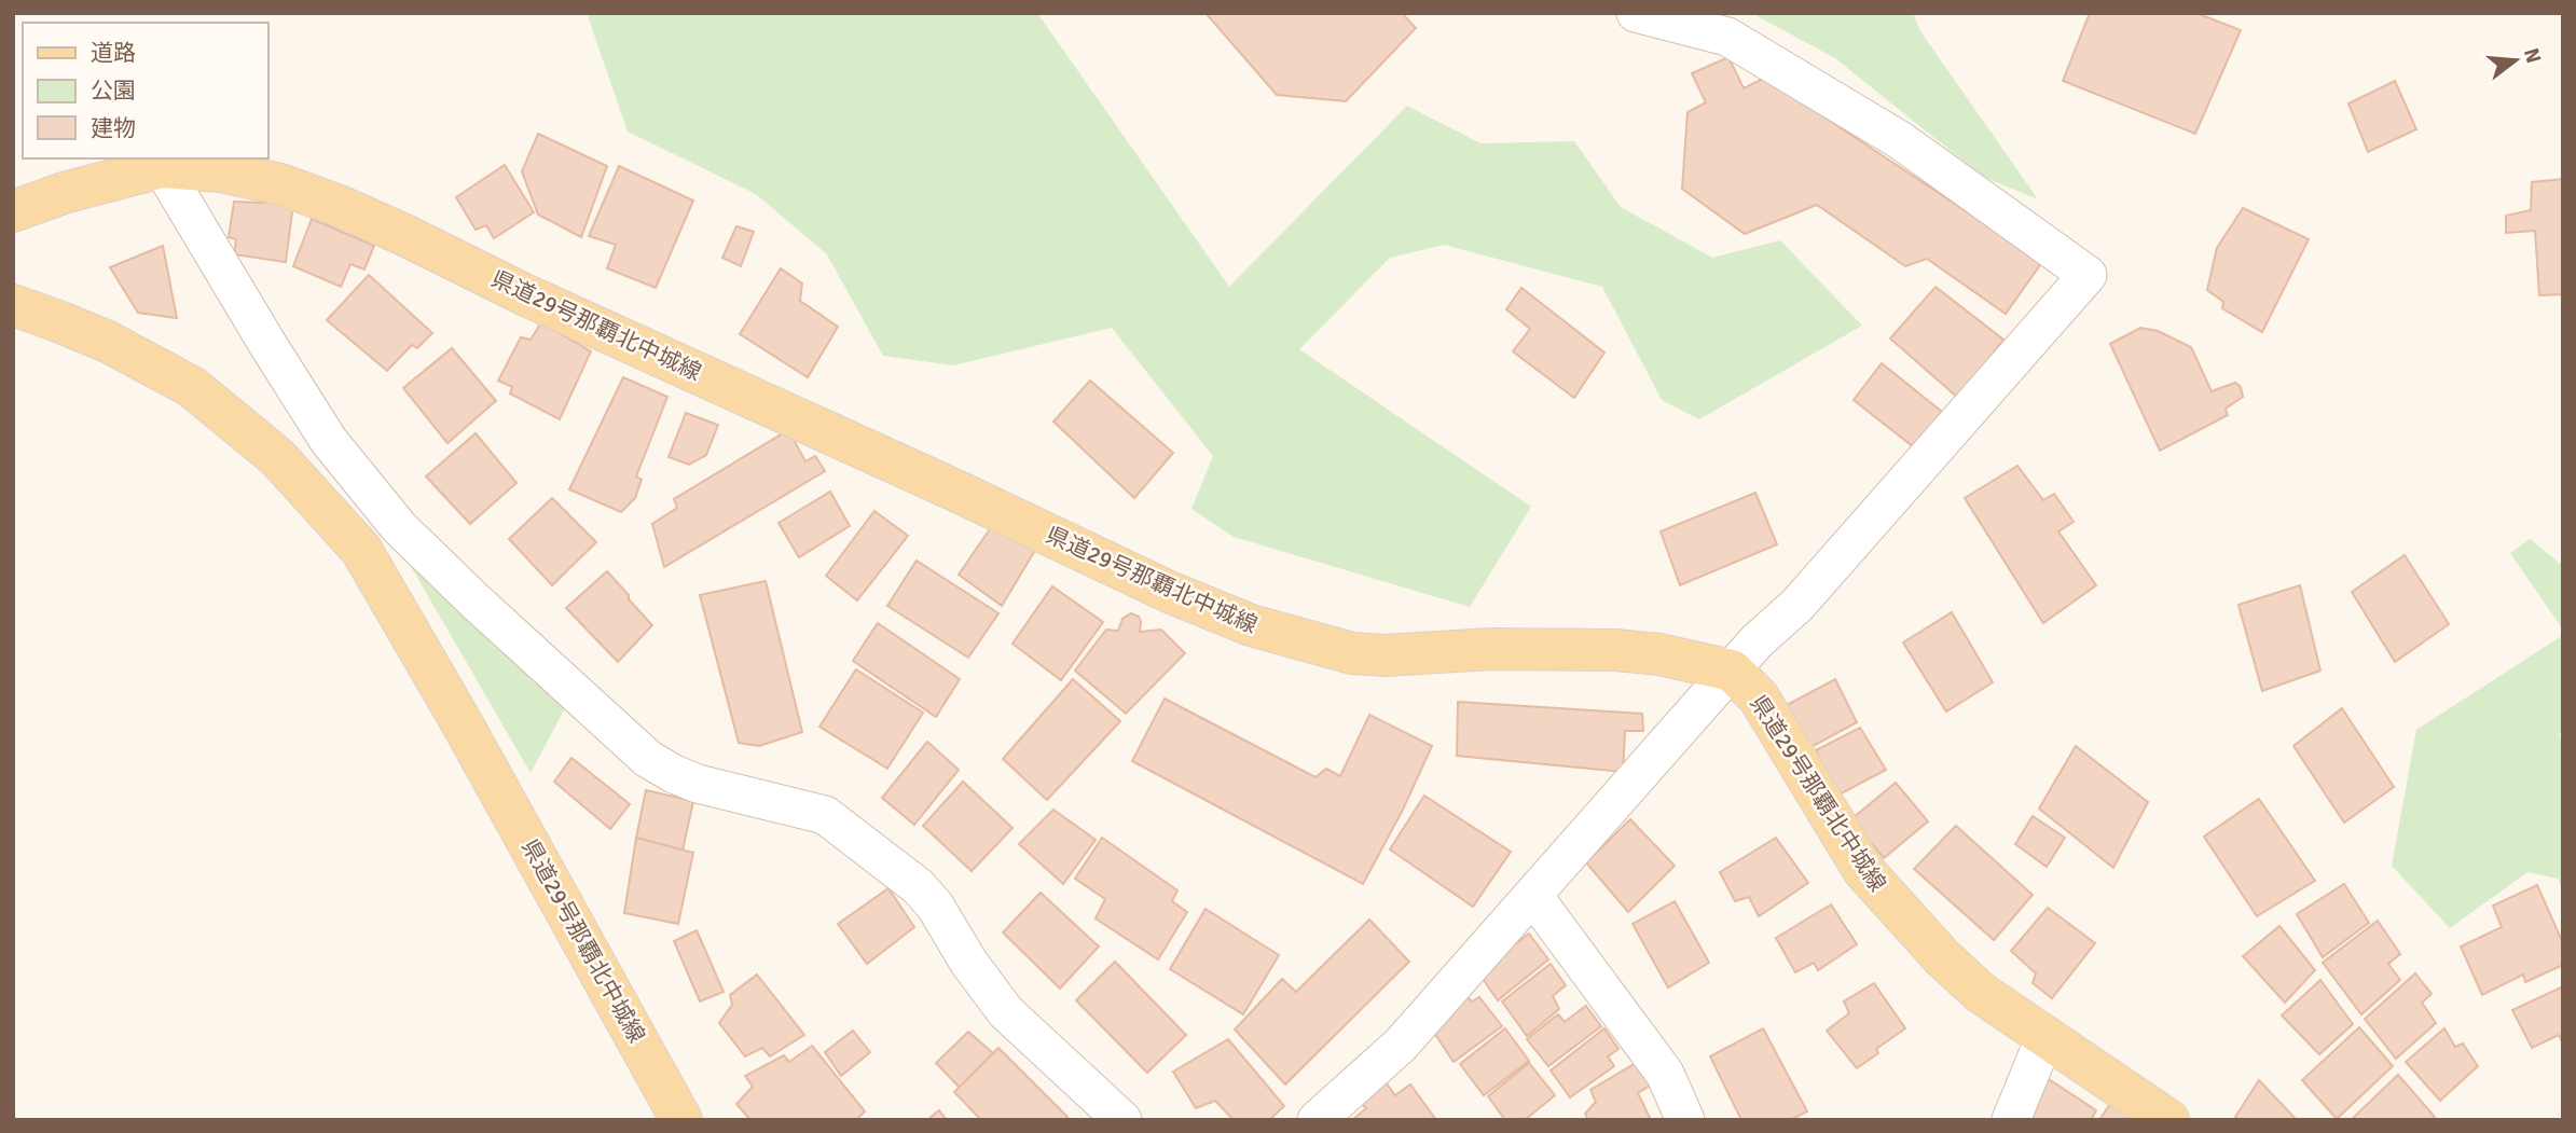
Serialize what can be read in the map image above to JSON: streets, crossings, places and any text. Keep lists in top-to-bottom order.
{
  "streets": {
    "main road": ["県道29号那覇北中城線"]
  },
  "legend": ["道路", "公園", "建物"],
  "north": "right"
}
